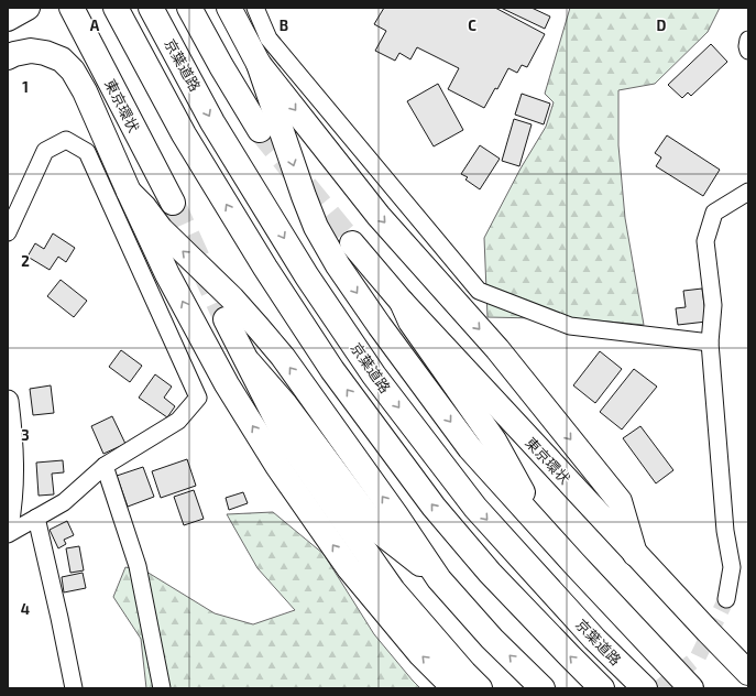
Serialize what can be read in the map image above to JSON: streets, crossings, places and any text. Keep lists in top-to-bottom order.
{
  "streets": {
    "highway": ["京葉道路", "東京環状"]
  },
  "grid": {
    "columns": [
      "A",
      "B",
      "C",
      "D"
    ],
    "rows": [
      "1",
      "2",
      "3",
      "4"
    ]
  }
}
